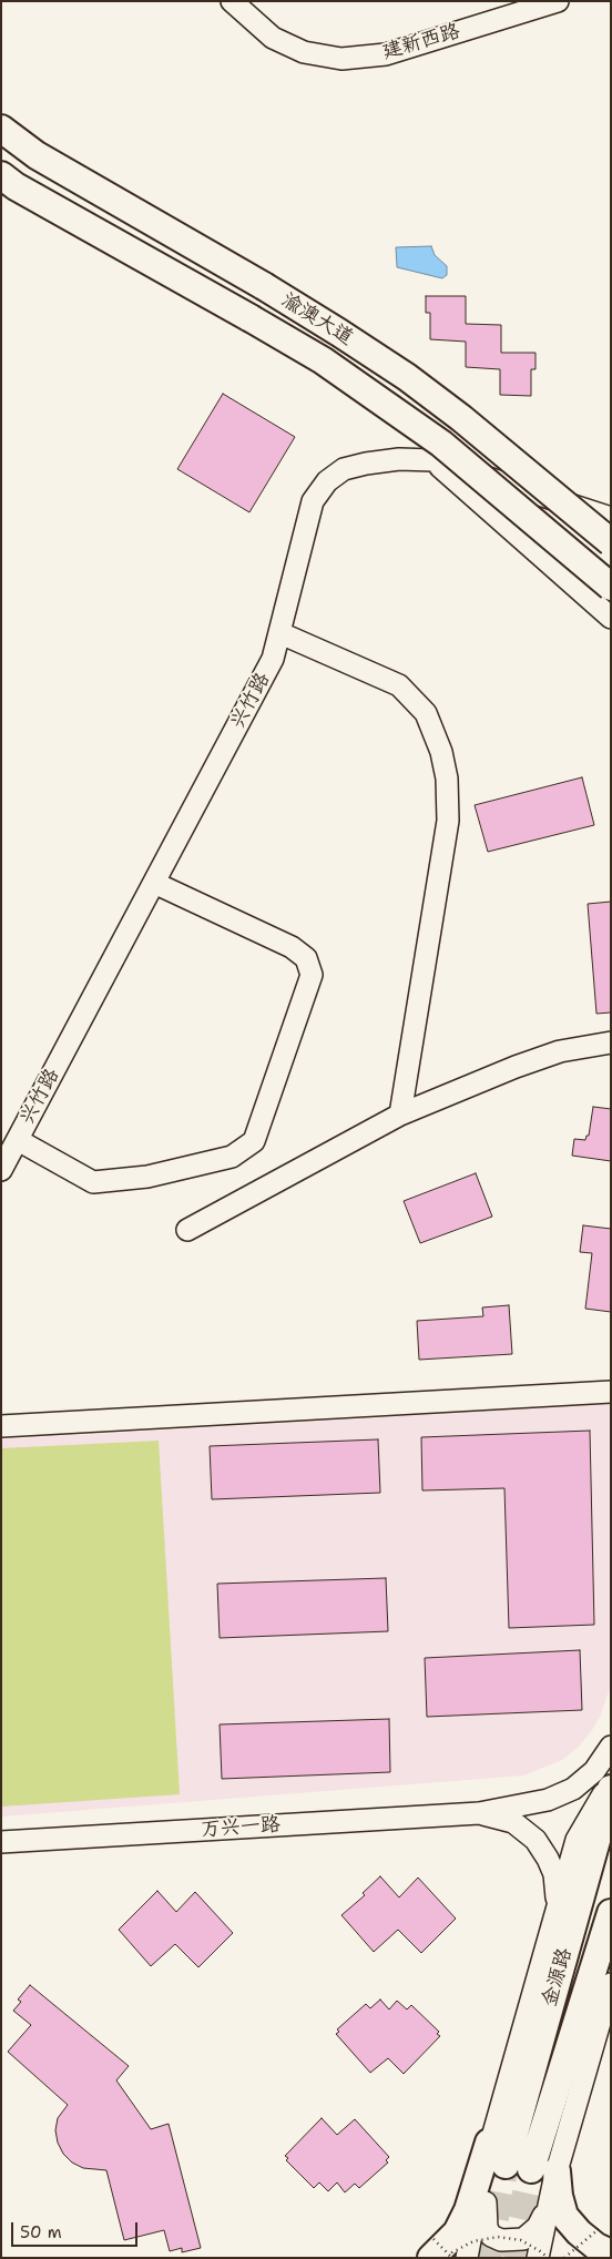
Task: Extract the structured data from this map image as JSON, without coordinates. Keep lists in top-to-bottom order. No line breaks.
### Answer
{"streets":{"main road":["渝澳大道","金源路"],"street":["建新西路","兴竹路","万兴一路"]},"scale_bar":"50 m"}
